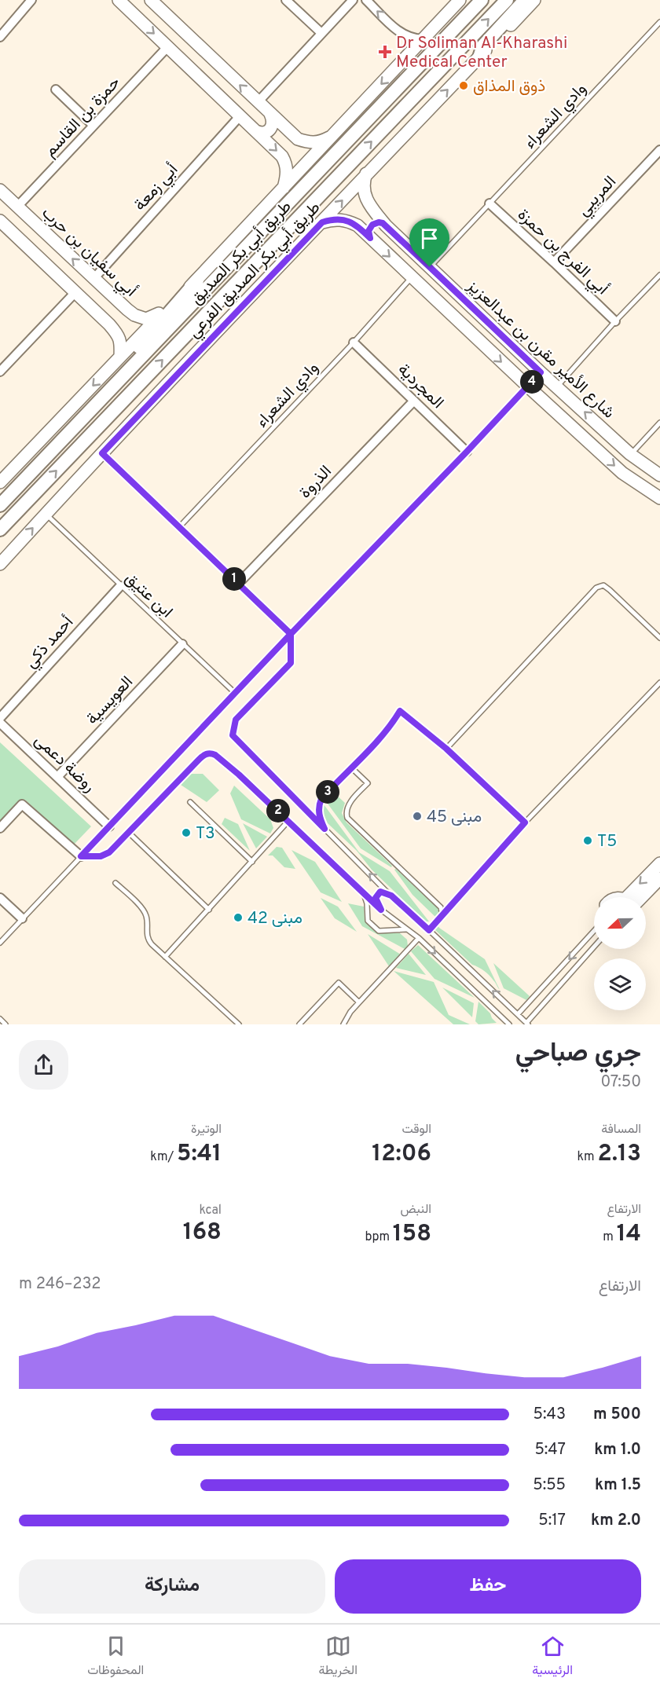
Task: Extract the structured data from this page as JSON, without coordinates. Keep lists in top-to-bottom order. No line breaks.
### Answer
{"streets":{"main road":["طريق أبي بكر الصديق"],"street":["حمزة بن القاسم","أبي زمعة","المريبي","أبي سفيان بن حرب","أبي الفرج بن حمزة","طريق أبي بكر الصديق الفرعي","شارع الأمير مقرن بن عبدالعزيز","المجردية","الذروة","أحمد ذكي","العويسية","روضة دعمى"],"lane":["وادي الشعراء","ابن عتيق"]},"crossings":[["وادي الشعراء","أبي الفرج بن حمزة"],["وادي الشعراء","شارع الأمير مقرن بن عبدالعزيز"],["وادي الشعراء","المجردية"],["حمزة بن القاسم","أبي سفيان بن حرب"],["أبي زمعة","أبي سفيان بن حرب"],["المريبي","أبي الفرج بن حمزة"],["أبي سفيان بن حرب","طريق أبي بكر الصديق الفرعي"],["طريق أبي بكر الصديق الفرعي","شارع الأمير مقرن بن عبدالعزيز"],["طريق أبي بكر الصديق الفرعي","ابن عتيق"],["المجردية","الذروة"],["ابن عتيق","أحمد ذكي"],["ابن عتيق","العويسية"],["العويسية","روضة دعمى"]],"places":{"health":["Dr Soliman Al-Kharashi Medical Center"],"other":["ذوق المذاق","مبنى 45","T3","T5","مبنى 42"]},"north":"left","page":{"pins":["4","1","3","2"],"heading":["جري صباحي","07:50"],"stats":[["المسافة","2.13 km"],["الوقت","12:06"],["الوتيرة","5:41 /km"],["الارتفاع","14 m"],["النبض","158 bpm"],["kcal","168"]],"chart":["الارتفاع","232–246 m"],"list":[{"name":"500 m","note":"5:43"},{"name":"1.0 km","note":"5:47"},{"name":"1.5 km","note":"5:55"},{"name":"2.0 km","note":"5:17"}],"buttons":["حفظ","مشاركة"],"tabs":["الرئيسية","الخريطة","المحفوظات"]}}
